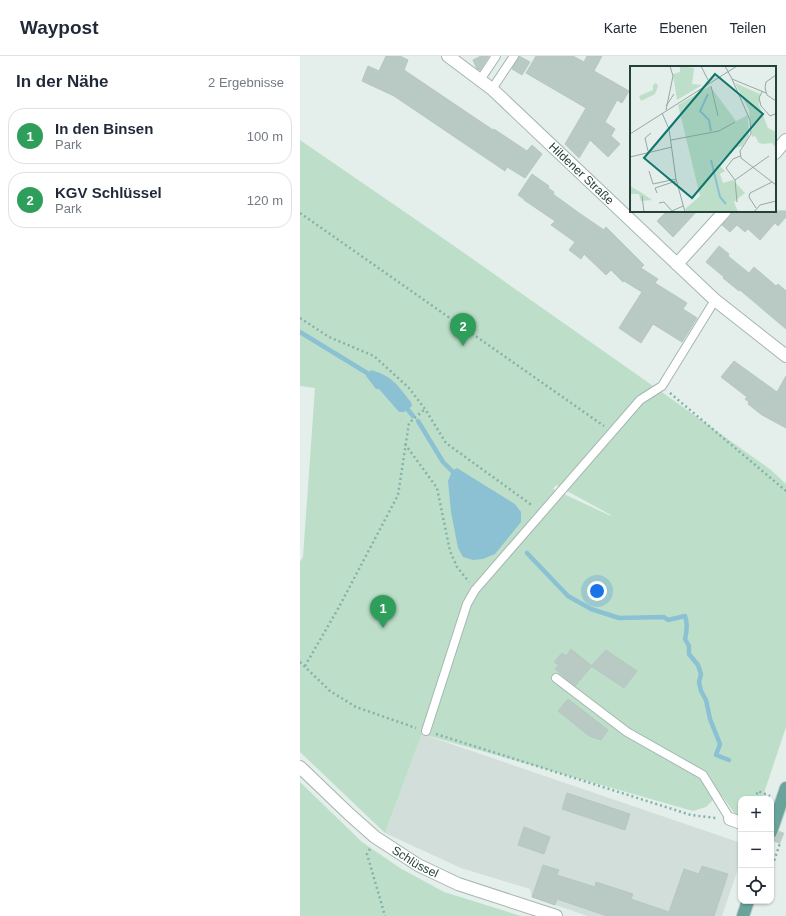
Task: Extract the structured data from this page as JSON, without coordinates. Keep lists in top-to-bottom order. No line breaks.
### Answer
{"streets":{"street":["Hildener Straße","Schlüssel"]},"page":{"header":"Waypost","nav":["Karte","Ebenen","Teilen"],"heading":["In der Nähe","2 Ergebnisse"],"list":[{"mark":"1","name":"In den Binsen","note":"Park","value":"100 m"},{"mark":"2","name":"KGV Schlüssel","note":"Park","value":"120 m"}],"pins":["2","1"],"map_buttons":["+","−"]}}
